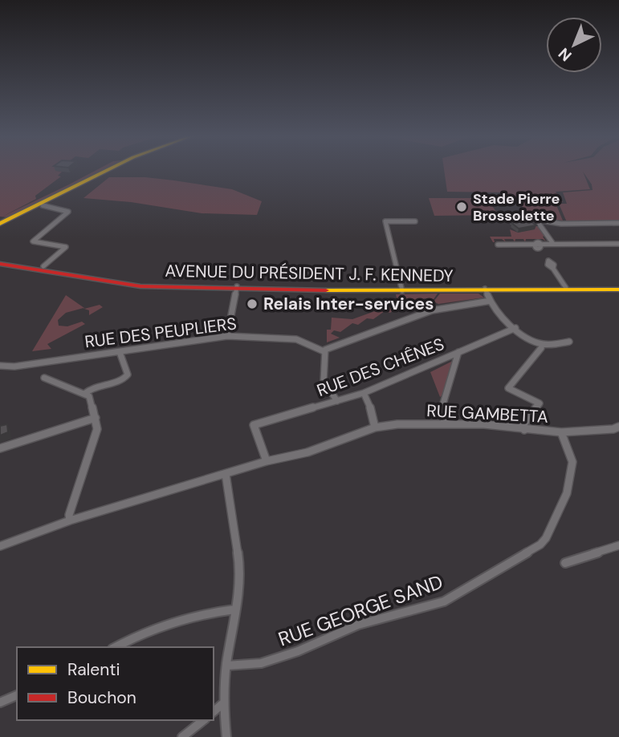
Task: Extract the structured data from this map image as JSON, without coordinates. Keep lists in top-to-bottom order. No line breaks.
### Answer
{"streets":{"main road":["AVENUE DU PRÉSIDENT J. F. KENNEDY"],"street":["RUE DES PEUPLIERS","RUE DES CHÊNES","RUE GAMBETTA","RUE GEORGE SAND"]},"crossings":[["RUE DES CHÊNES","RUE GAMBETTA"],["RUE GAMBETTA","RUE GEORGE SAND"]],"places":["Stade Pierre Brossolette","Relais Inter-services"],"legend":["Ralenti","Bouchon"],"north":"bottom left"}
